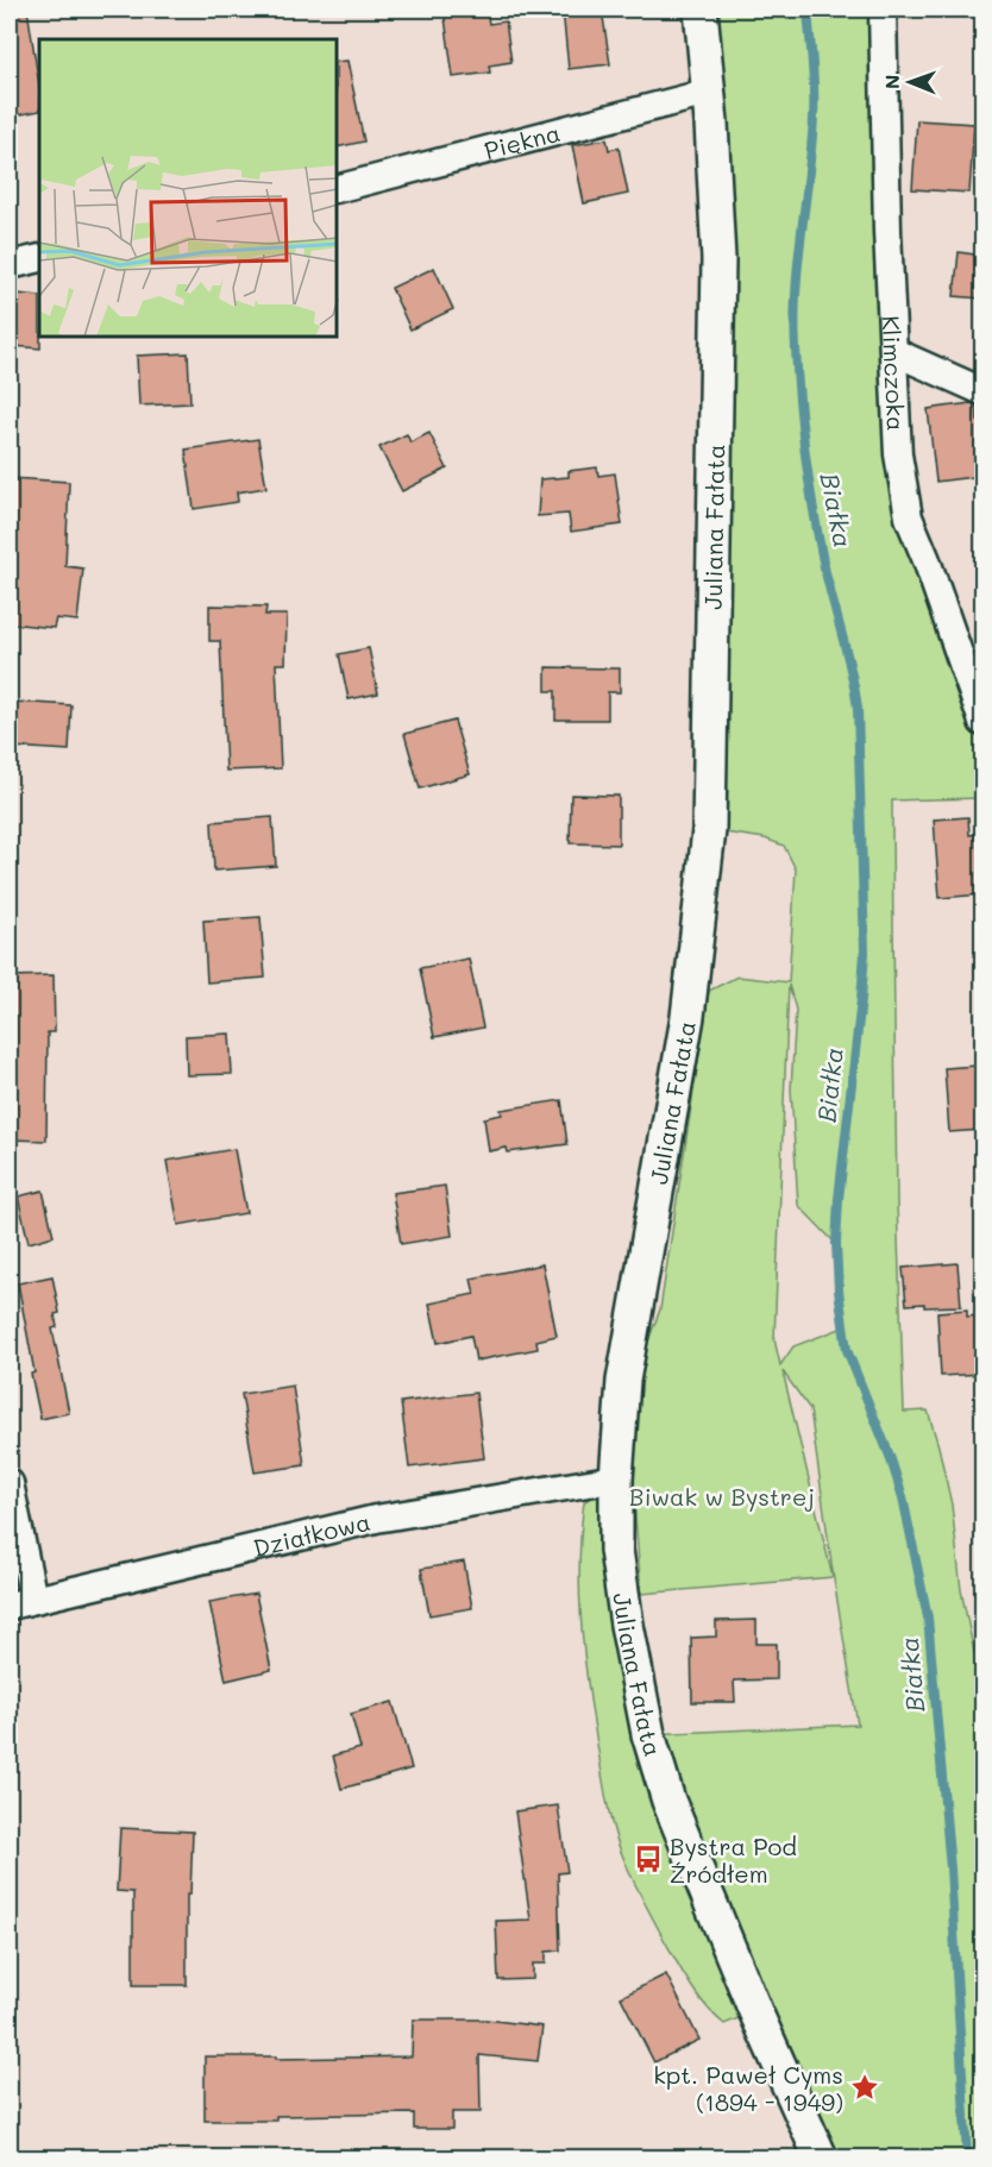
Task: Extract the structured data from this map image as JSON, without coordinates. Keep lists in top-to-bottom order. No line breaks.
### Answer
{"streets":{"street":["Piękna","Klimczoka","Juliana Fałata","Działkowa"]},"crossings":[["Piękna","Juliana Fałata"],["Juliana Fałata","Działkowa"]],"water":["Białka"],"parks":["Biwak w Bystrej"],"places":{"bus stop":["Bystra Pod Źródłem"],"place":["kpt. Paweł Cyms (1894 - 1949)"]},"north":"left"}
